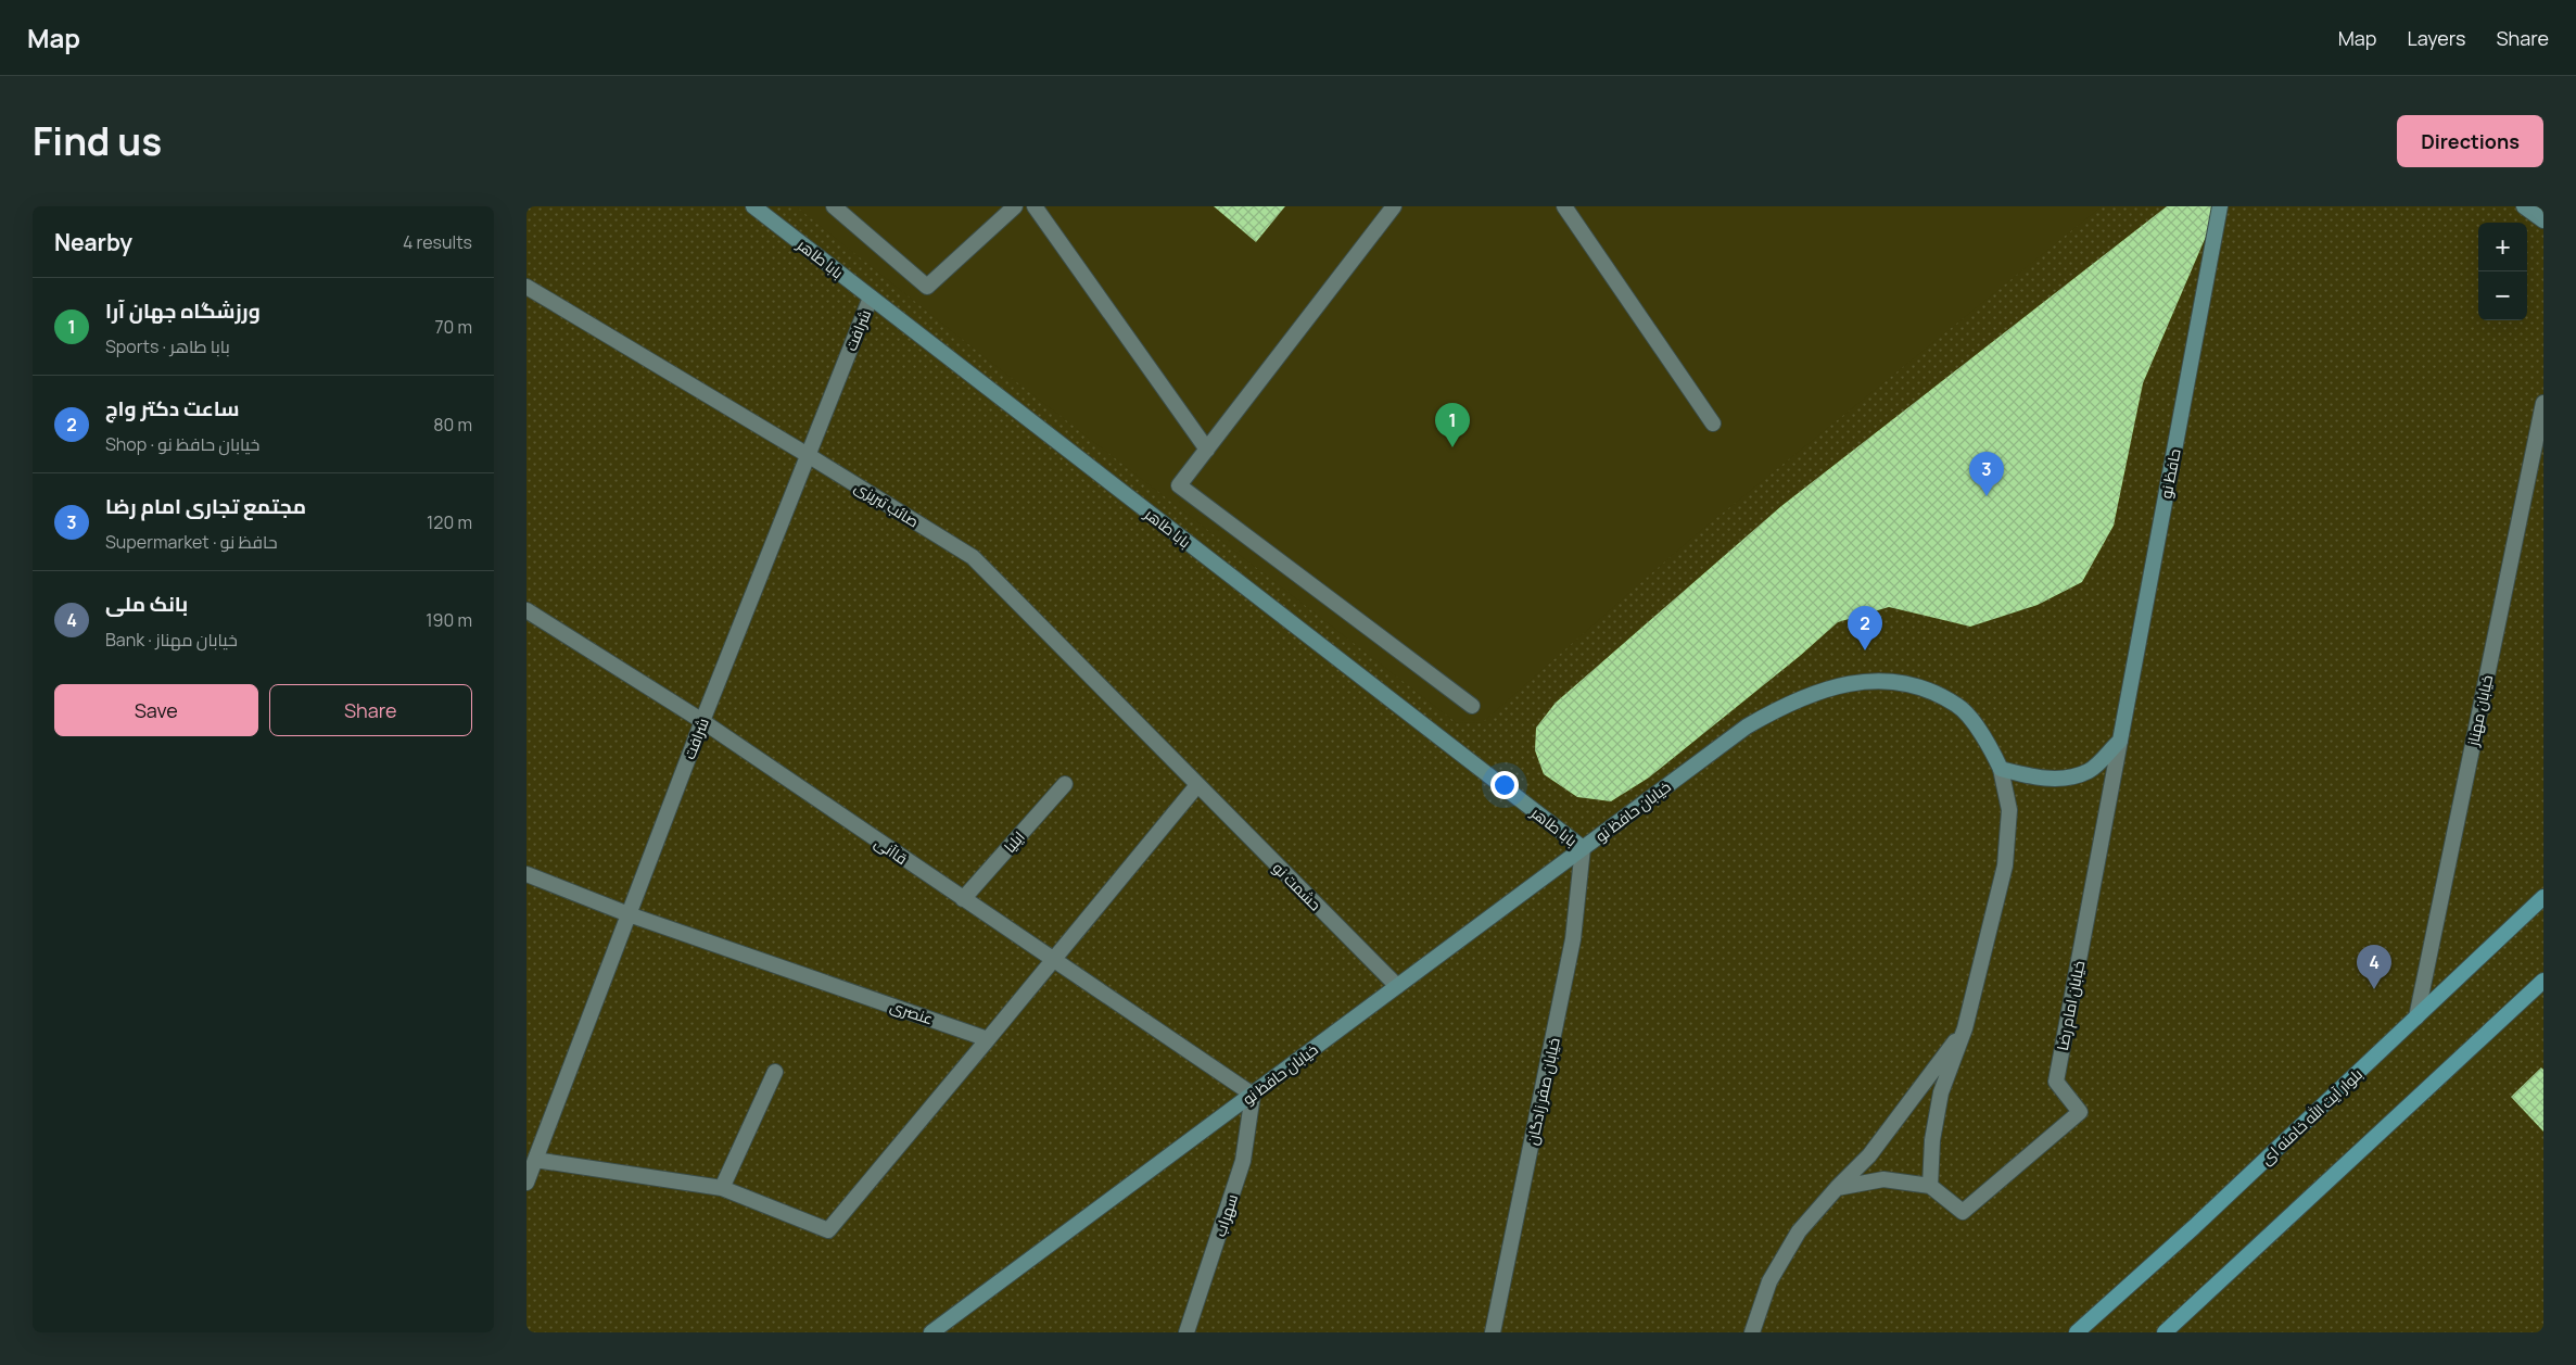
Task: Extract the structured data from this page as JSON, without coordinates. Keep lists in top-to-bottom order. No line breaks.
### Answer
{"streets":{"main road":["بابا طاهر","حافظ نو","خیابان حافظ نو","بلوار آیت الله خامنه ای"],"street":["شرافت","صائب تبریزی","خیابان مهناز","ایلیا","قاآنی","حشمت نو","خیابان امام رضا","عنصری","خیابان صفر زادگان","سهراب"]},"crossings":[["بابا طاهر","شرافت"],["بابا طاهر","خیابان حافظ نو"],["بابا طاهر","خیابان صفر زادگان"],["شرافت","صائب تبریزی"],["شرافت","قاآنی"],["شرافت","عنصری"],["حافظ نو","خیابان امام رضا"],["صائب تبریزی","حشمت نو"],["خیابان مهناز","بلوار آیت الله خامنه ای"],["خیابان حافظ نو","قاآنی"],["خیابان حافظ نو","حشمت نو"],["خیابان حافظ نو","خیابان امام رضا"],["خیابان حافظ نو","خیابان صفر زادگان"],["خیابان حافظ نو","سهراب"],["ایلیا","قاآنی"],["قاآنی","سهراب"]],"page":{"header":"Map","nav":["Map","Layers","Share"],"title":"Find us","buttons":["Directions",["Save","Share"]],"heading":["Nearby","4 results"],"map_buttons":["+","−"],"list":[{"mark":"1","name":"ورزشگاه جهان آرا","note":"Sports · بابا طاهر","value":"70 m"},{"mark":"2","name":"ساعت دکتر واچ","note":"Shop · خیابان حافظ نو","value":"80 m"},{"mark":"3","name":"مجتمع تجاری امام رضا","note":"Supermarket · حافظ نو","value":"120 m"},{"mark":"4","name":"بانک ملی","note":"Bank · خیابان مهناز","value":"190 m"}],"pins":["1","3","2","4"]}}
